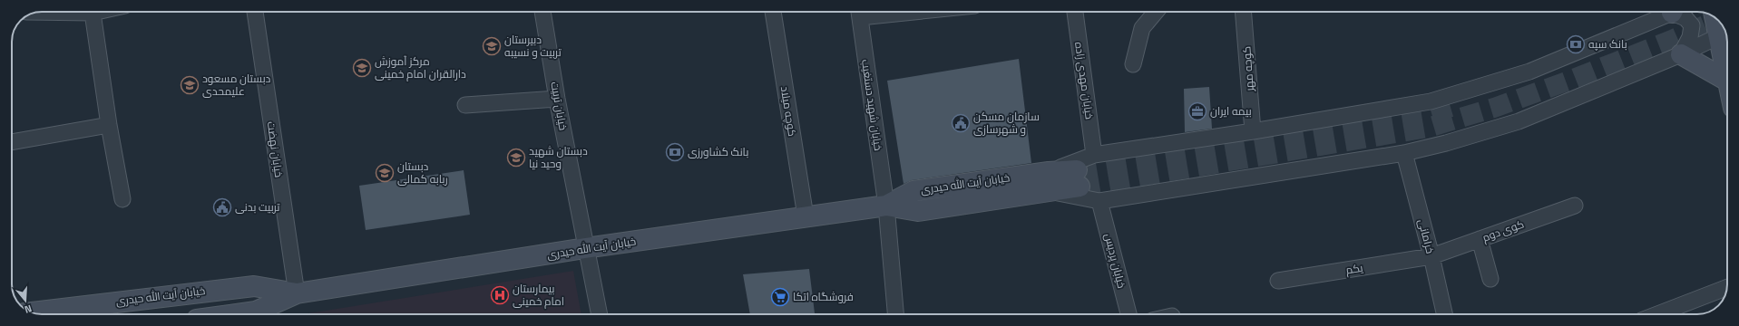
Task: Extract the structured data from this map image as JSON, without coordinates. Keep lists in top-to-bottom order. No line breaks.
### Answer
{"streets":{"main road":["خیابان آیت الله حیدری"],"street":["کوچه مهر","خیابان مهدی زاده","خیابان شهید دستغیب","خیابان تربیت","کوچه میلاد","خیابان نهضت","کوی دوم","خرامانی","خیابان پردیس","یکم"]},"crossings":[["خیابان شهید دستغیب","خیابان آیت الله حیدری"],["خیابان تربیت","خیابان آیت الله حیدری"],["کوچه میلاد","خیابان آیت الله حیدری"],["خیابان نهضت","خیابان آیت الله حیدری"],["کوی دوم","خرامانی"],["کوی دوم","یکم"],["خرامانی","یکم"]],"places":{"bank":["بانک سپه","بانک کشاورزی"],"school or university":["دبیرستان تربیت و نسیبه","مرکز آموزش دارالقران امام خمینی","دبستان مسعود علیمحدی","دبستان شهید وحید نیا","دبستان ربابه کمالی"],"office":["بیمه ایران"],"public building":["سازمان مسکن و شهرسازی","تربیت بدنی"],"hospital":["بیمارستان امام خمینی"],"supermarket":["فروشگاه اتکا"]},"north":"bottom"}
